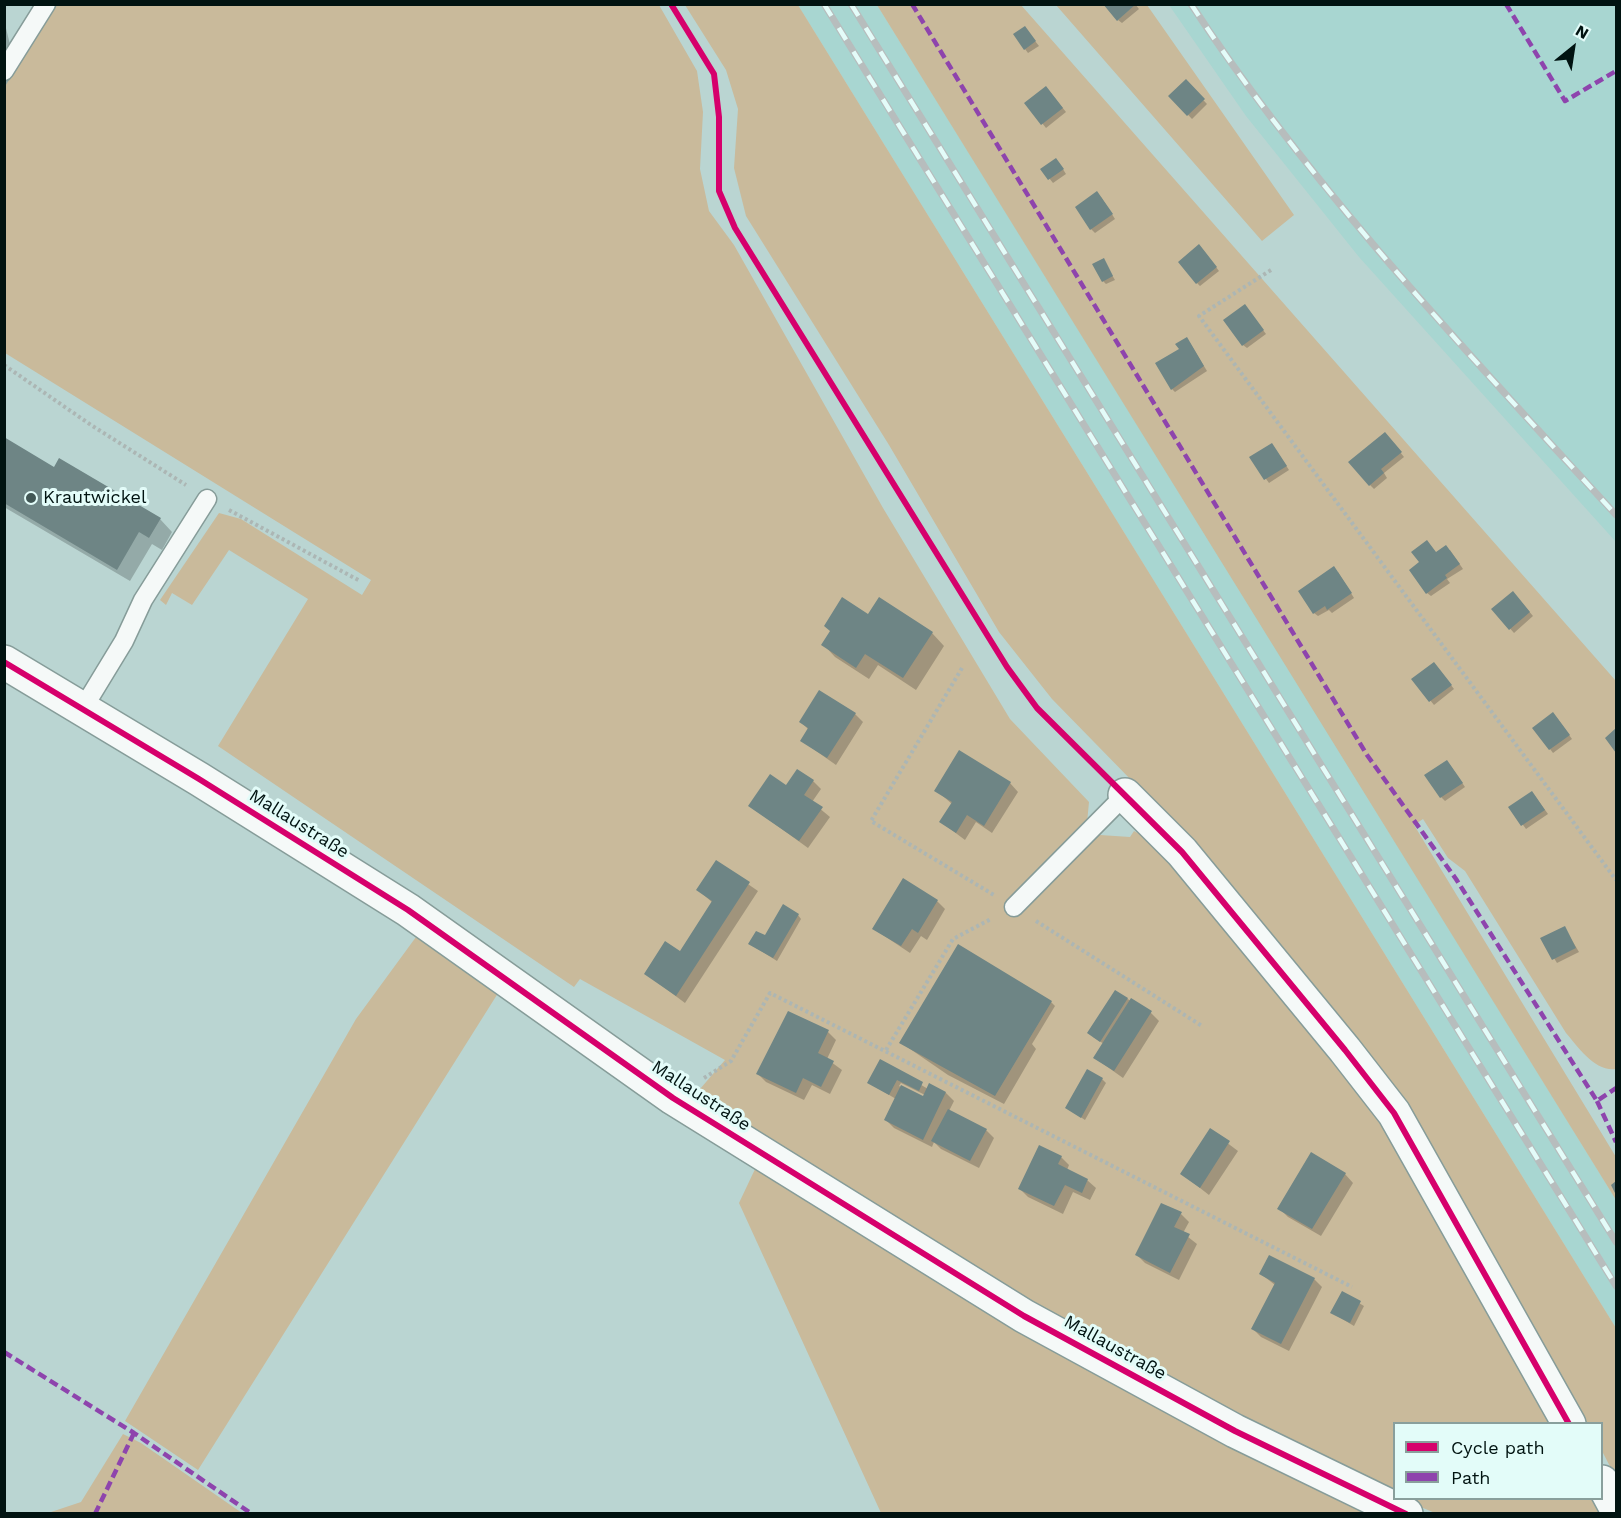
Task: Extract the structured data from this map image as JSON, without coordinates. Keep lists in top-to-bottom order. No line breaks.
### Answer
{"streets":{"street":["Mallaustraße"]},"places":["Krautwickel"],"legend":["Cycle path","Path"],"north":"top right"}
